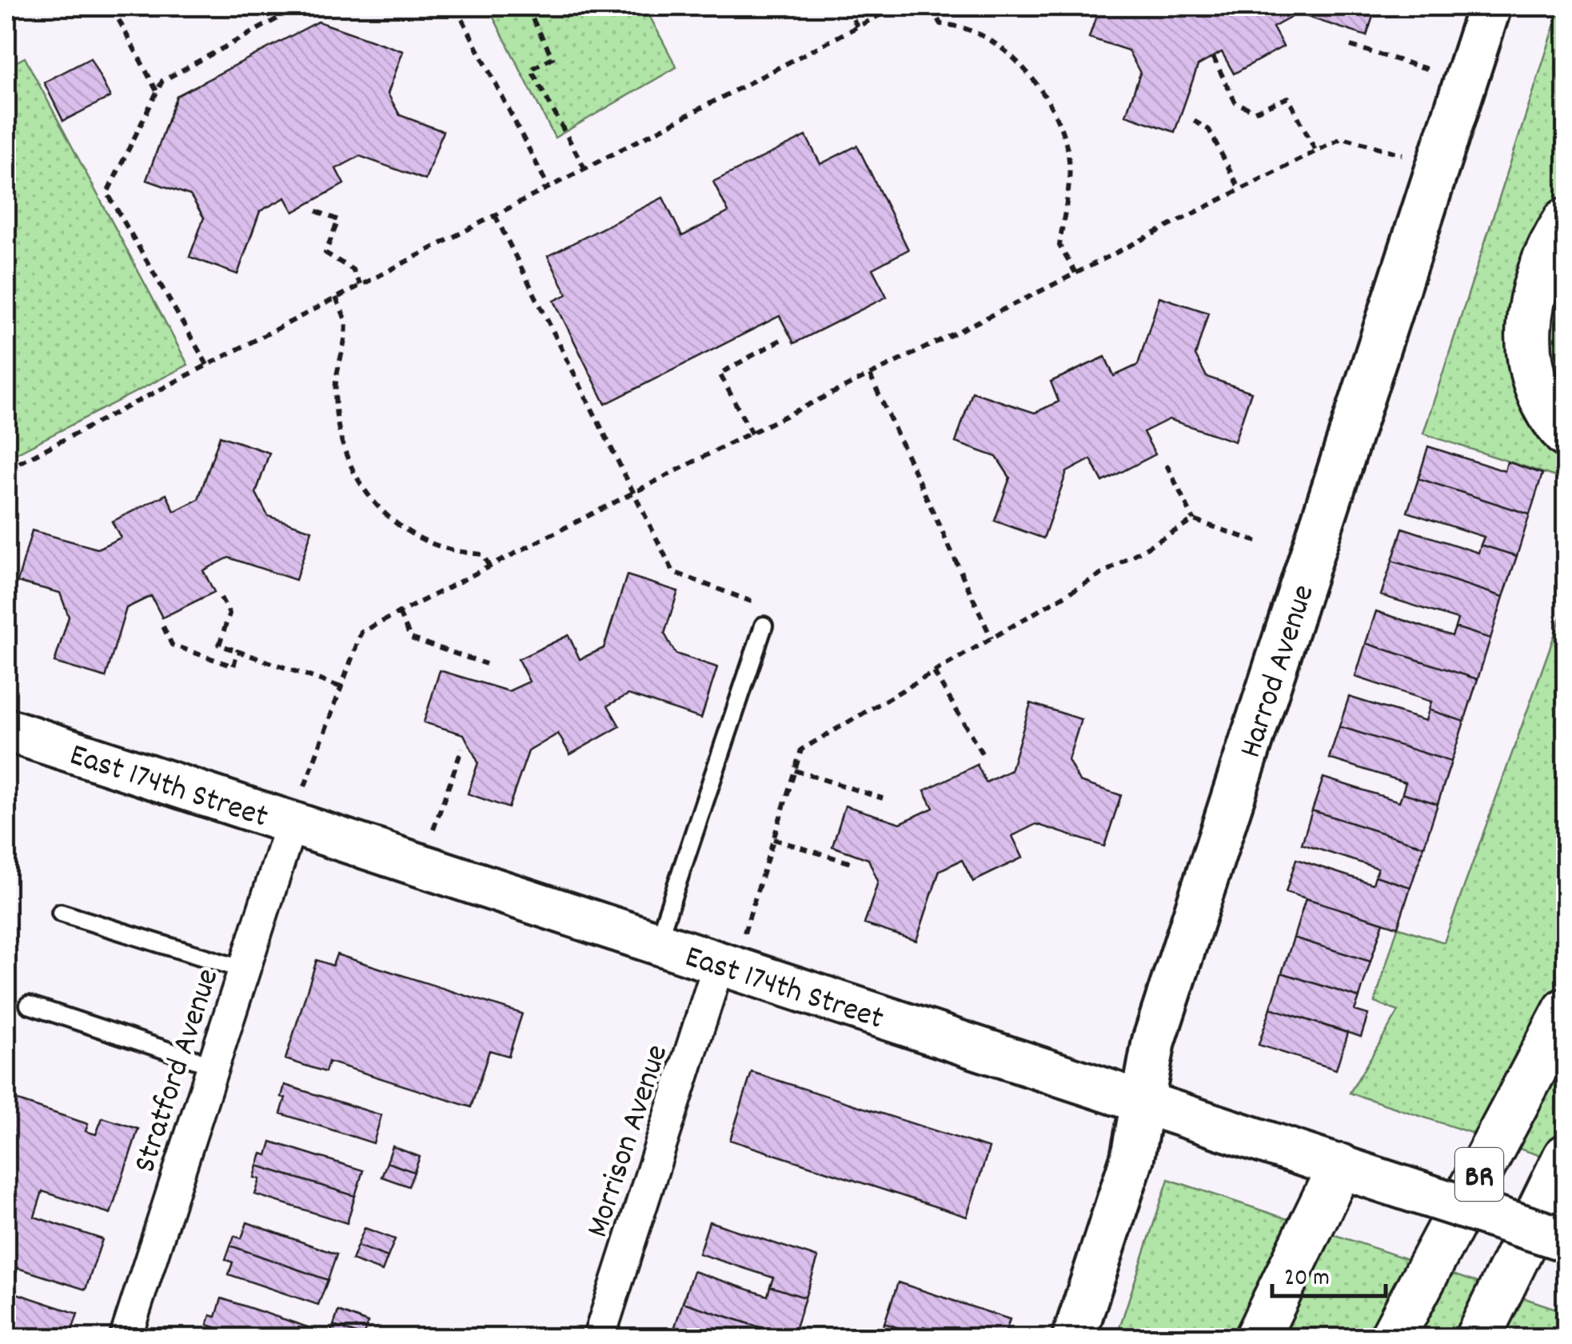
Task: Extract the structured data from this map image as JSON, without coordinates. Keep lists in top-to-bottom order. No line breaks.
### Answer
{"streets":{"highway":["BR"],"main road":["Harrod Avenue","East 174th Street"],"street":["Stratford Avenue","Morrison Avenue"]},"crossings":[["Harrod Avenue","East 174th Street"],["East 174th Street","Stratford Avenue"],["East 174th Street","Morrison Avenue"]],"scale_bar":"20 m"}
